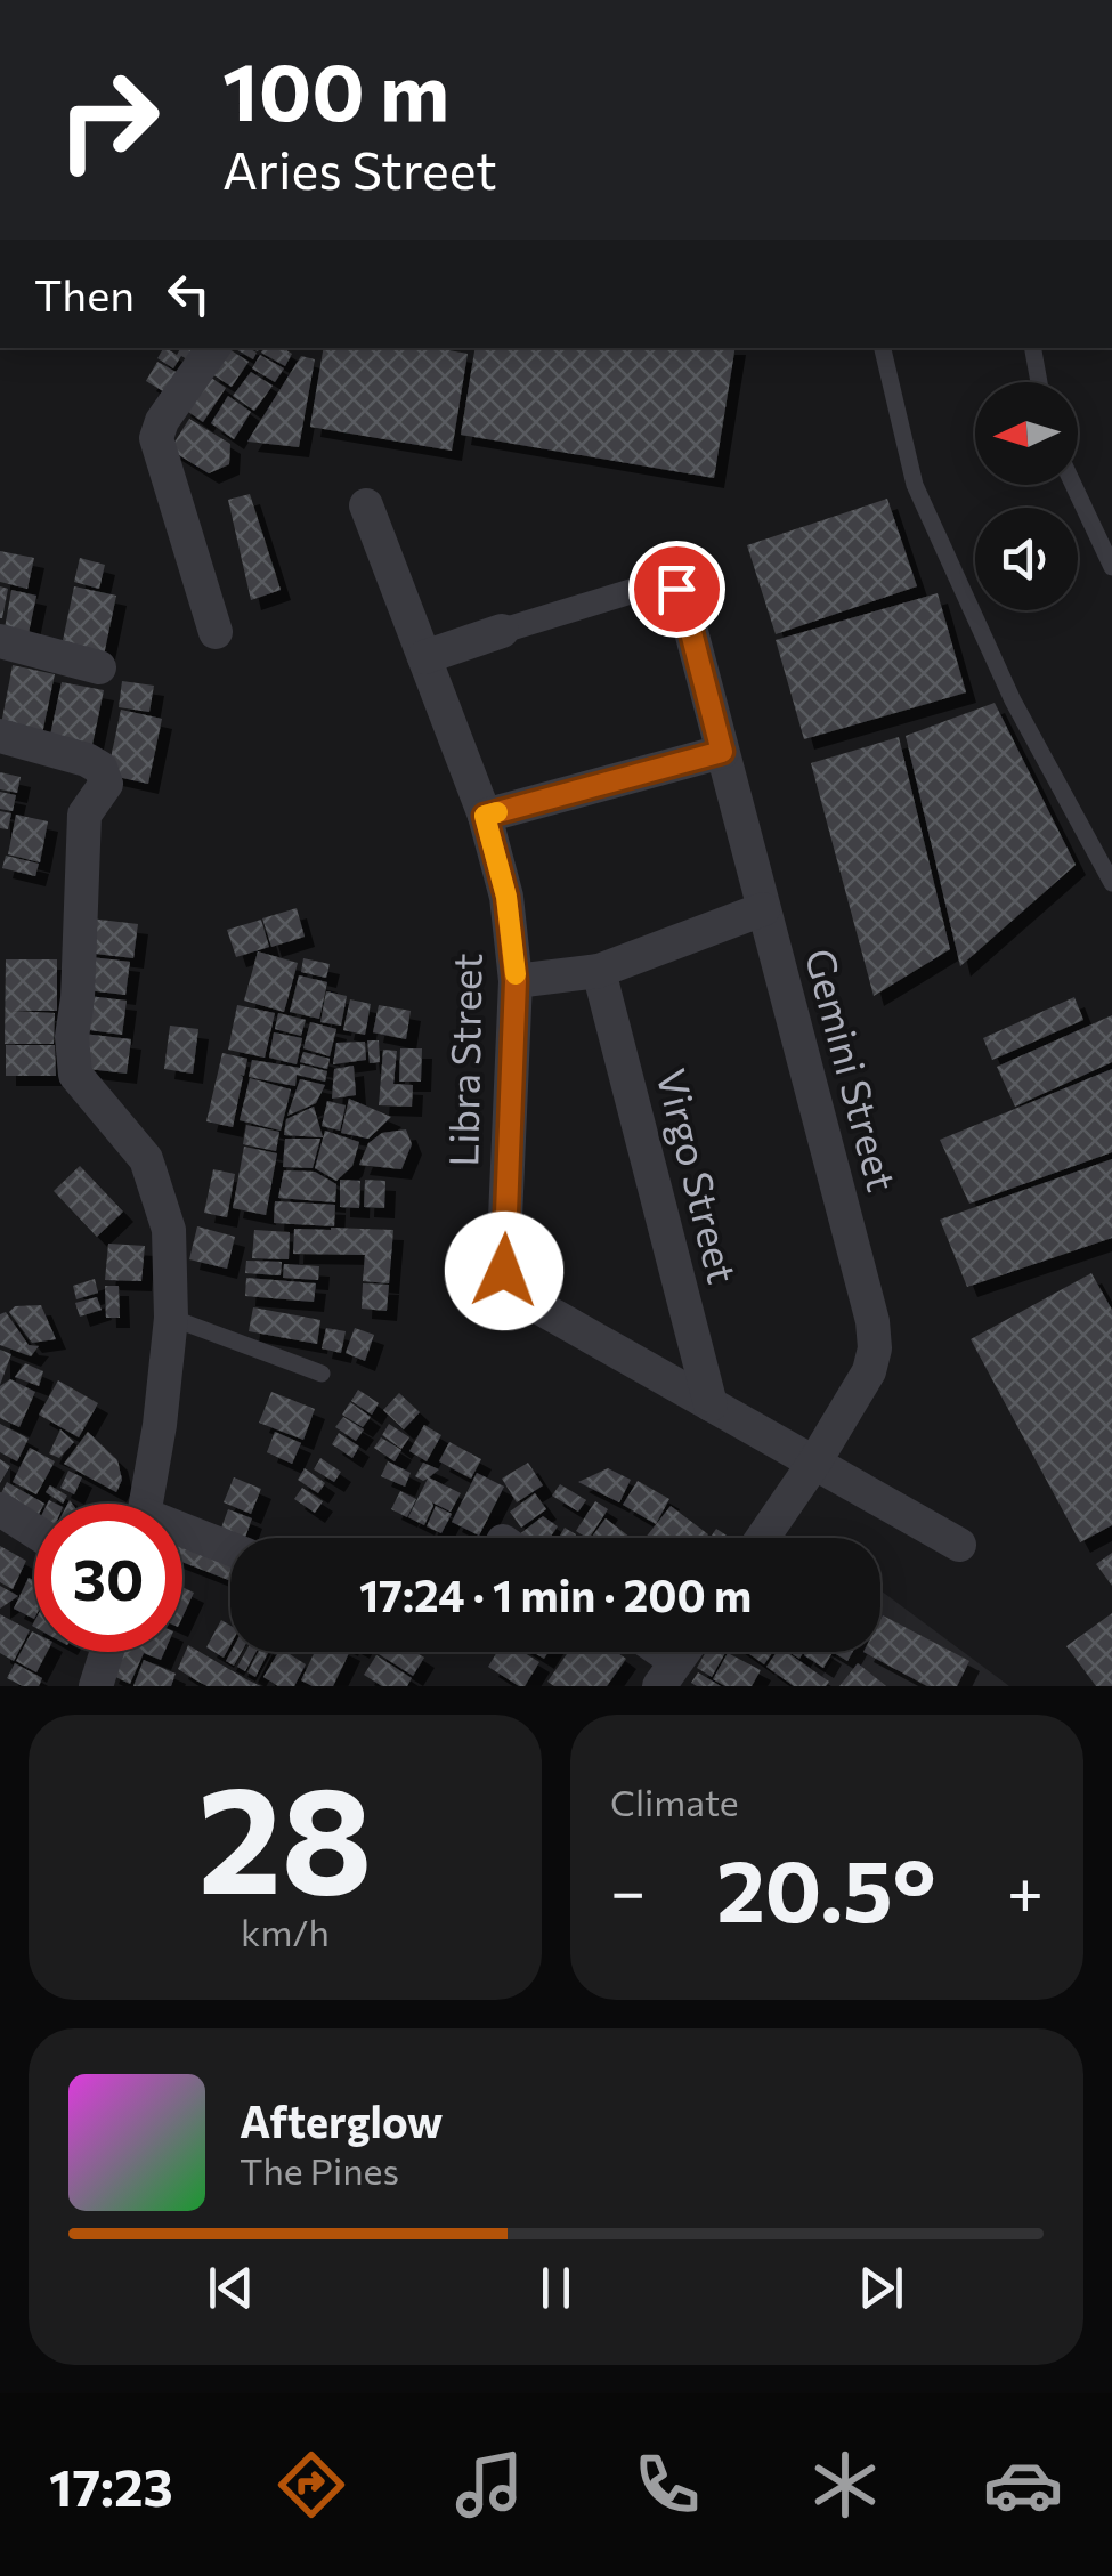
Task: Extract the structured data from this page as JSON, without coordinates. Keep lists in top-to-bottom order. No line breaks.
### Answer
{"streets":{"street":["Libra Street","Gemini Street","Virgo Street"]},"crossings":[["Libra Street","Gemini Street"],["Libra Street","Virgo Street"]],"north":"left","page":{"turn":["100 m","Aries Street"],"then":"Then","limit":"30","trip":"17:24 · 1 min · 200 m","tile":[["28","km/h"],"Climate"],"heat":["−","20.5°","+"],"song":["Afterglow","The Pines"],"tabs":"17:23"}}
